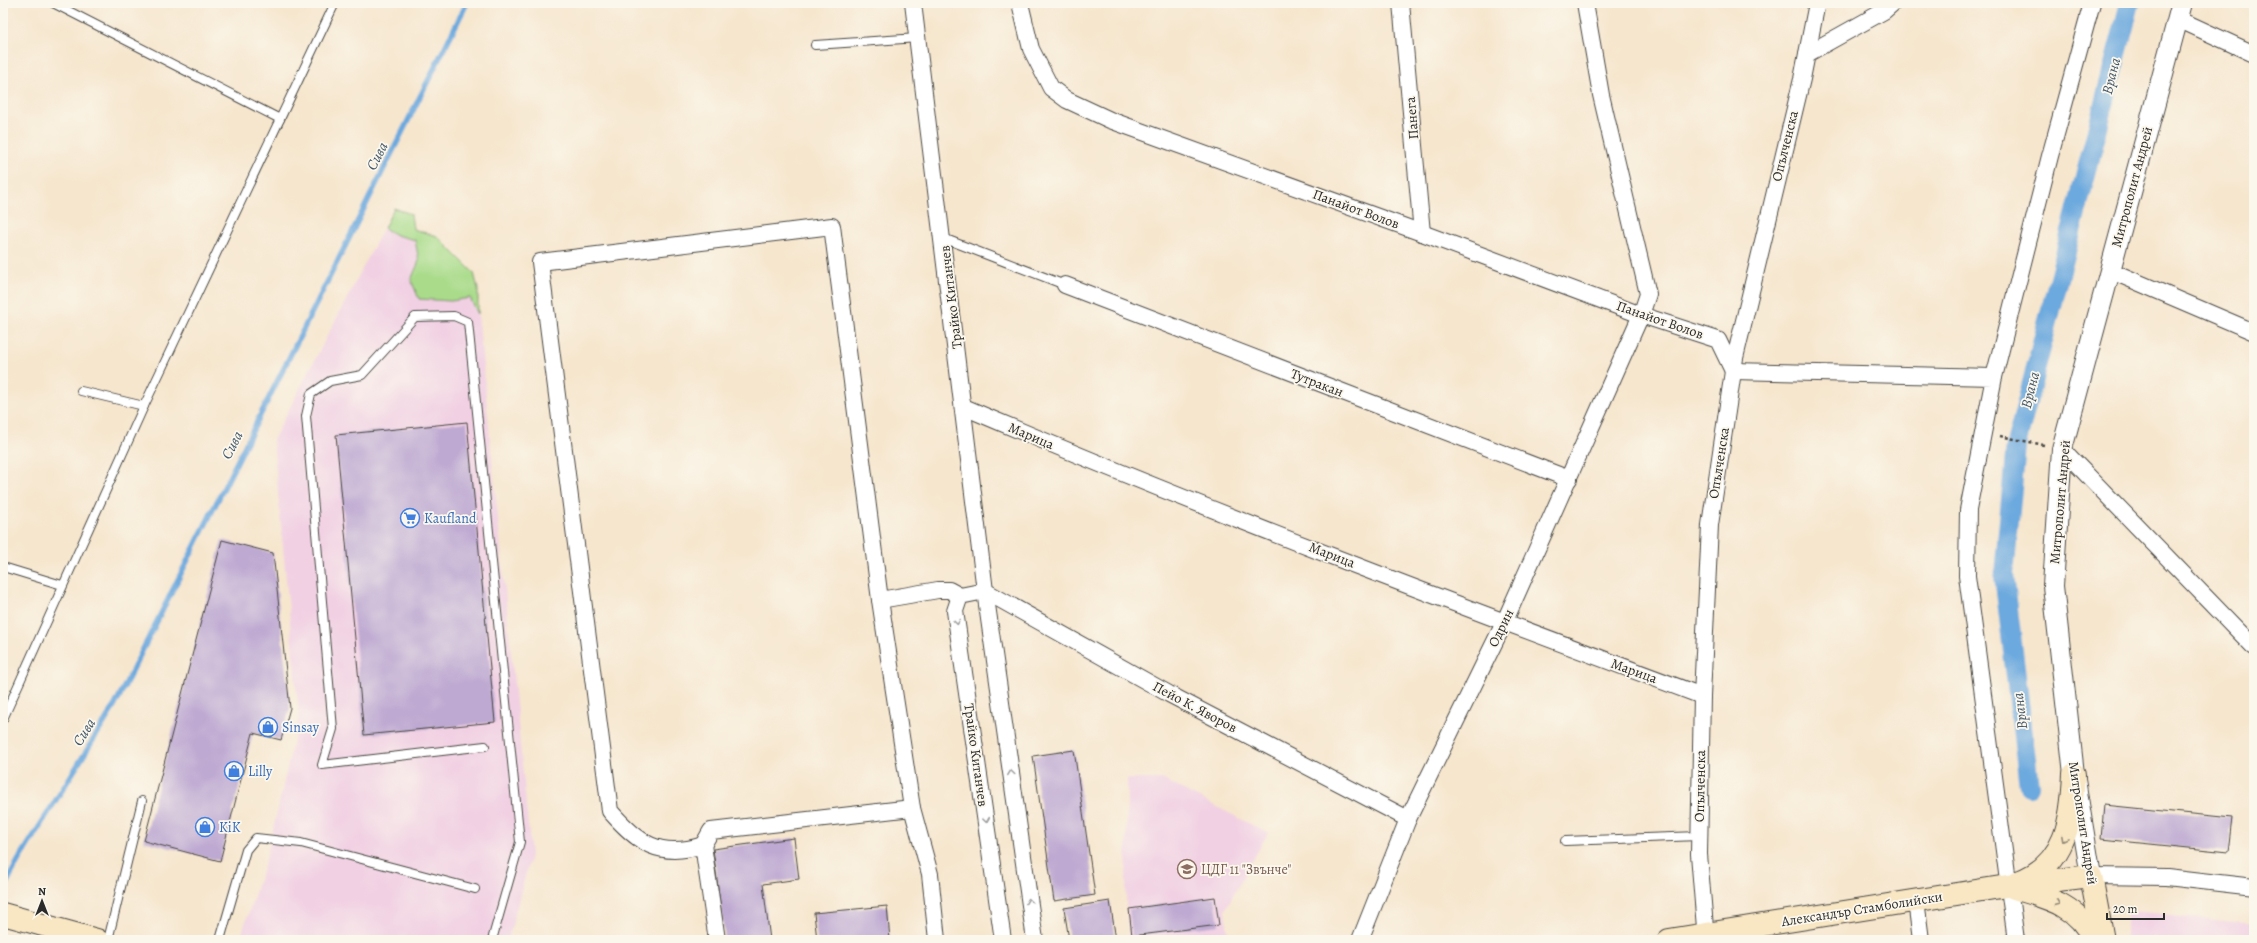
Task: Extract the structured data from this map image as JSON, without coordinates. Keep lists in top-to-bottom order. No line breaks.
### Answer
{"streets":{"main road":["Митрополит Андрей","Александър Стамболийски"],"street":["Панега","Опълченска","Панайот Волов","Трайко Китанчев","Тутракан","Марица","Одрин","Пейо К. Яворов"]},"crossings":[["Панега","Панайот Волов"],["Опълченска","Панайот Волов"],["Опълченска","Марица"],["Опълченска","Александър Стамболийски"],["Панайот Волов","Одрин"],["Трайко Китанчев","Марица"],["Трайко Китанчев","Пейо К. Яворов"],["Тутракан","Одрин"],["Марица","Одрин"],["Одрин","Пейо К. Яворов"]],"water":["Врана","Сива"],"places":{"supermarket":["Kaufland"],"shop":["Sinsay","Lilly","KiK"],"school or university":["ЦДГ 11 \"Звънче\""]},"scale_bar":"20 m","north":"top"}
